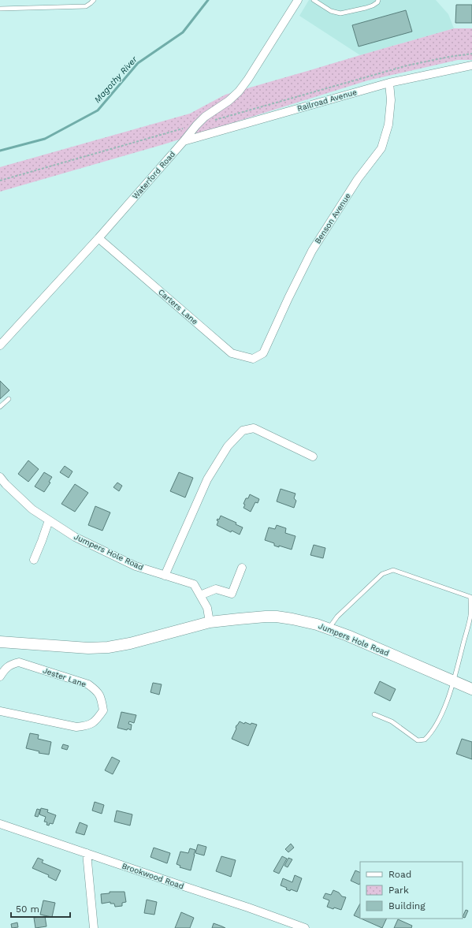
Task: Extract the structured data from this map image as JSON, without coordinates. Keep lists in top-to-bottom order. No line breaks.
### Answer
{"streets":{"main road":["Jumpers Hole Road"],"street":["Railroad Avenue","Waterford Road","Benson Avenue","Carters Lane","Jester Lane","Brookwood Road"]},"crossings":[["Railroad Avenue","Waterford Road"],["Railroad Avenue","Benson Avenue"],["Waterford Road","Carters Lane"],["Benson Avenue","Carters Lane"]],"water":["Magothy River"],"legend":["Road","Park","Building"],"scale_bar":"50 m"}
